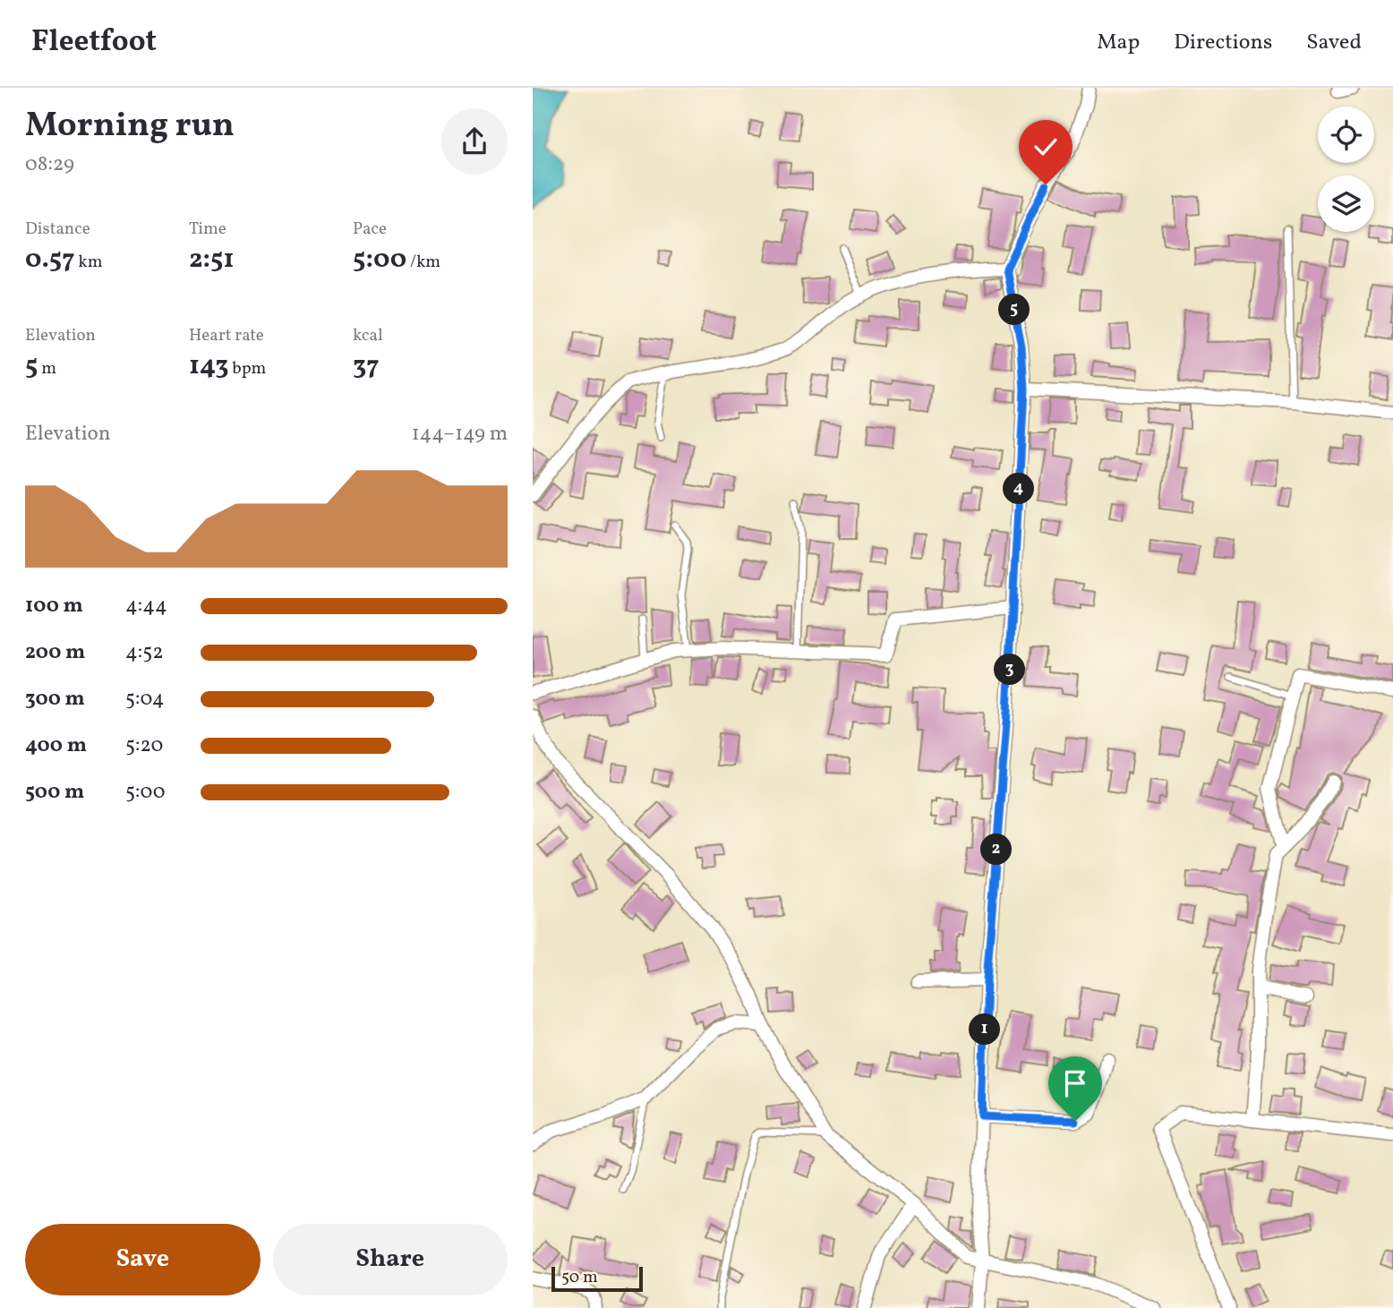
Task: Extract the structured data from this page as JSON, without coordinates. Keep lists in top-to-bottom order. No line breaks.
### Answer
{"scale_bar":"50 m","page":{"header":"Fleetfoot","nav":["Map","Directions","Saved"],"heading":["Morning run","08:29"],"stats":[["Distance","0.57 km"],["Time","2:51"],["Pace","5:00 /km"],["Elevation","5 m"],["Heart rate","143 bpm"],["kcal","37"]],"pins":["5","4","3","2","1"],"chart":["Elevation","144–149 m"],"list":[{"name":"100 m","note":"4:44"},{"name":"200 m","note":"4:52"},{"name":"300 m","note":"5:04"},{"name":"400 m","note":"5:20"},{"name":"500 m","note":"5:00"}],"buttons":["Save","Share"],"scale":"50 m"}}
